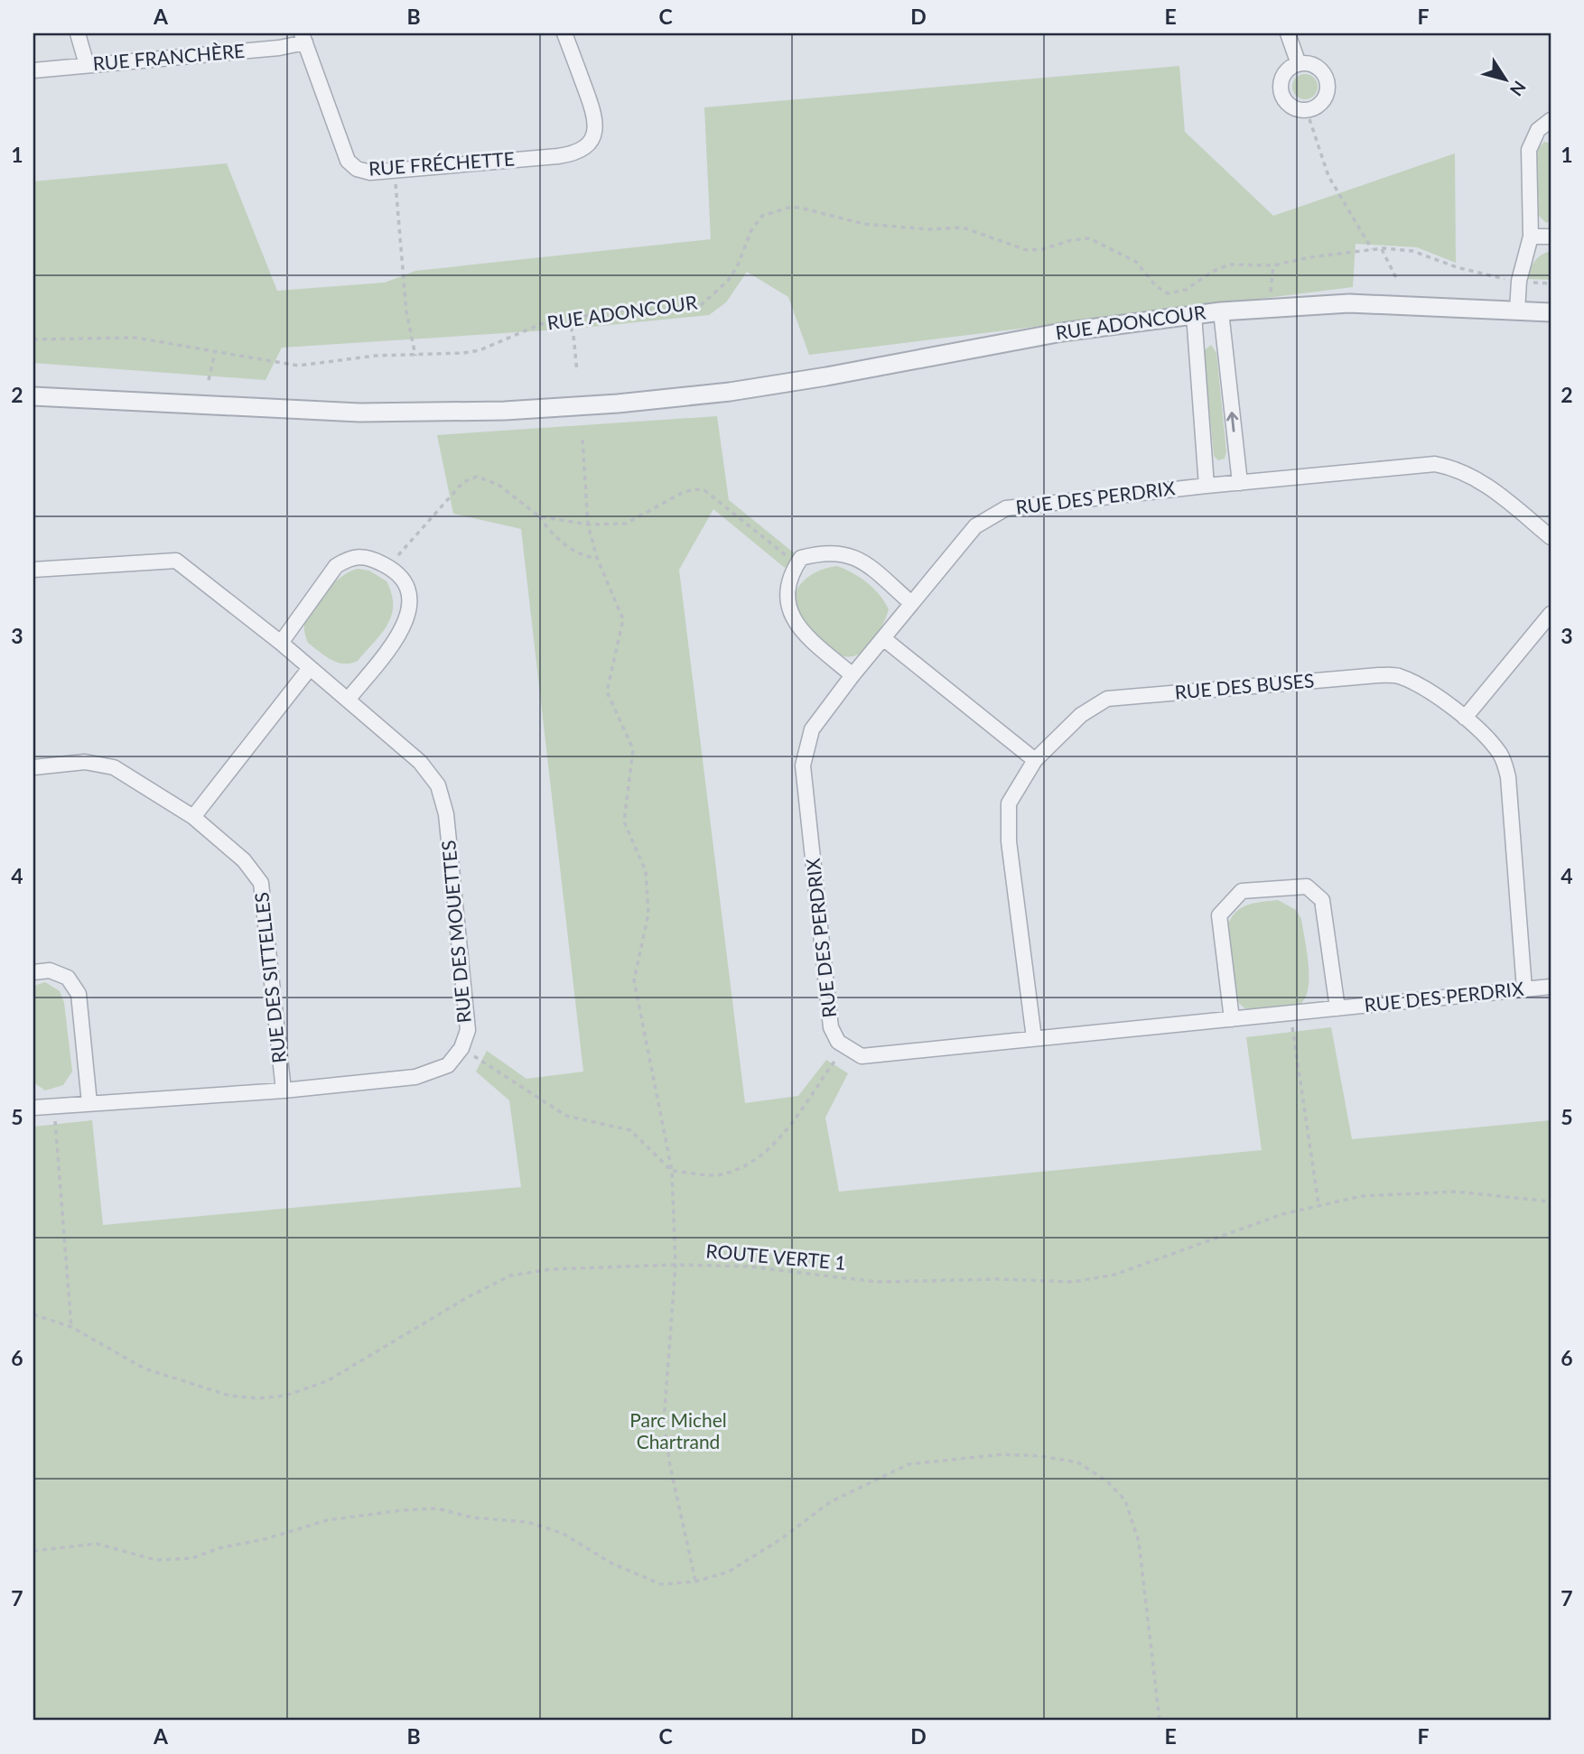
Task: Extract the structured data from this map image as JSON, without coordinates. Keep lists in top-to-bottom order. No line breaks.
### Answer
{"streets":{"street":["RUE FRANCHÈRE","RUE FRÉCHETTE","RUE ADONCOUR","RUE DES PERDRIX","RUE DES BUSES","RUE DES MOUETTES","RUE DES SITTELLES"],"path":["ROUTE VERTE 1"]},"crossings":[["RUE FRANCHÈRE","RUE FRÉCHETTE"],["RUE DES PERDRIX","RUE DES BUSES"],["RUE DES MOUETTES","RUE DES SITTELLES"]],"parks":["Parc Michel Chartrand"],"north":"bottom right","grid":{"columns":["A","B","C","D","E","F"],"rows":["1","2","3","4","5","6","7"]}}
